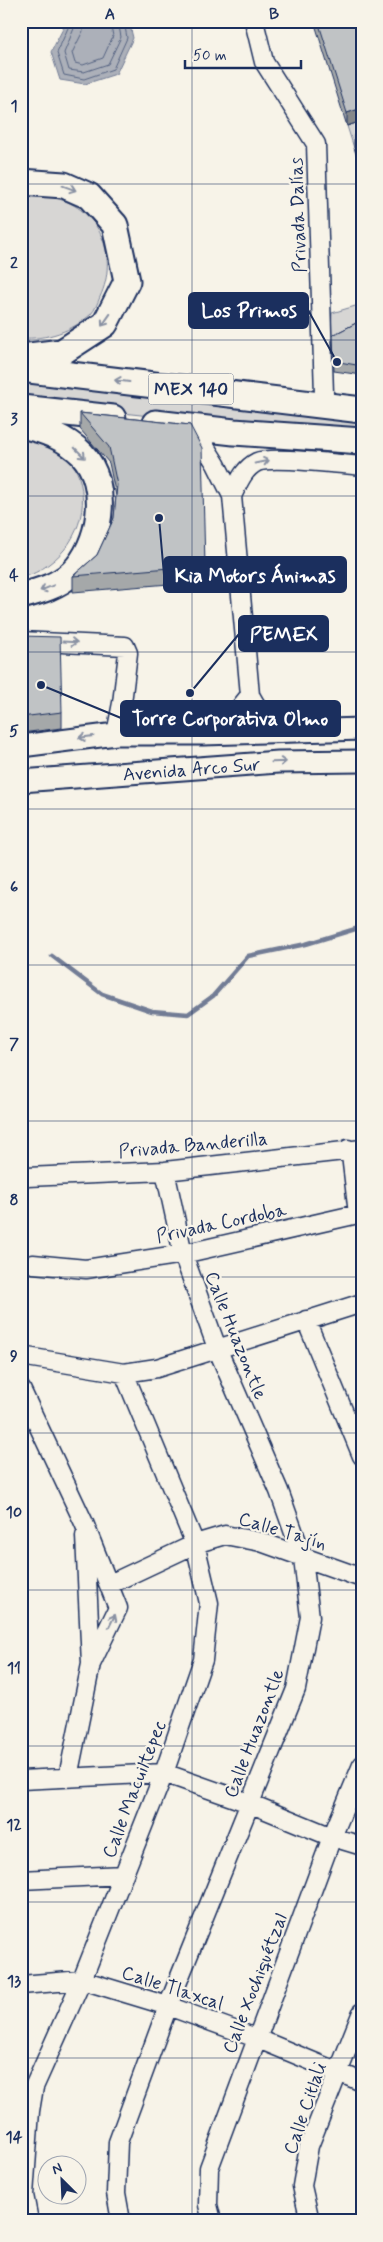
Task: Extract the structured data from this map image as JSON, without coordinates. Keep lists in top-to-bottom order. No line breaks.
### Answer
{"streets":{"highway":["MEX 140"],"main road":["Avenida Arco Sur"],"street":["Privada Dalías","Privada Banderilla","Privada Cordoba","Calle Huazontle","Calle Tajín","Calle Macuiltepec","Calle Xochiquétzal","Calle Tlaxcal","Calle Citlali"]},"crossings":[["Privada Banderilla","Privada Cordoba"],["Privada Banderilla","Calle Huazontle"],["Privada Cordoba","Calle Huazontle"],["Calle Huazontle","Calle Tajín"],["Calle Huazontle","Calle Tlaxcal"],["Calle Tajín","Calle Macuiltepec"],["Calle Macuiltepec","Calle Tlaxcal"],["Calle Xochiquétzal","Calle Tlaxcal"],["Calle Tlaxcal","Calle Citlali"]],"places":["Los Primos","Kia Motors Ánimas","Torre Corporativa Olmo","PEMEX"],"scale_bar":"50 m","north":"top left","grid":{"columns":["A","B"],"rows":["1","2","3","4","5","6","7","8","9","10","11","12","13","14"]}}
